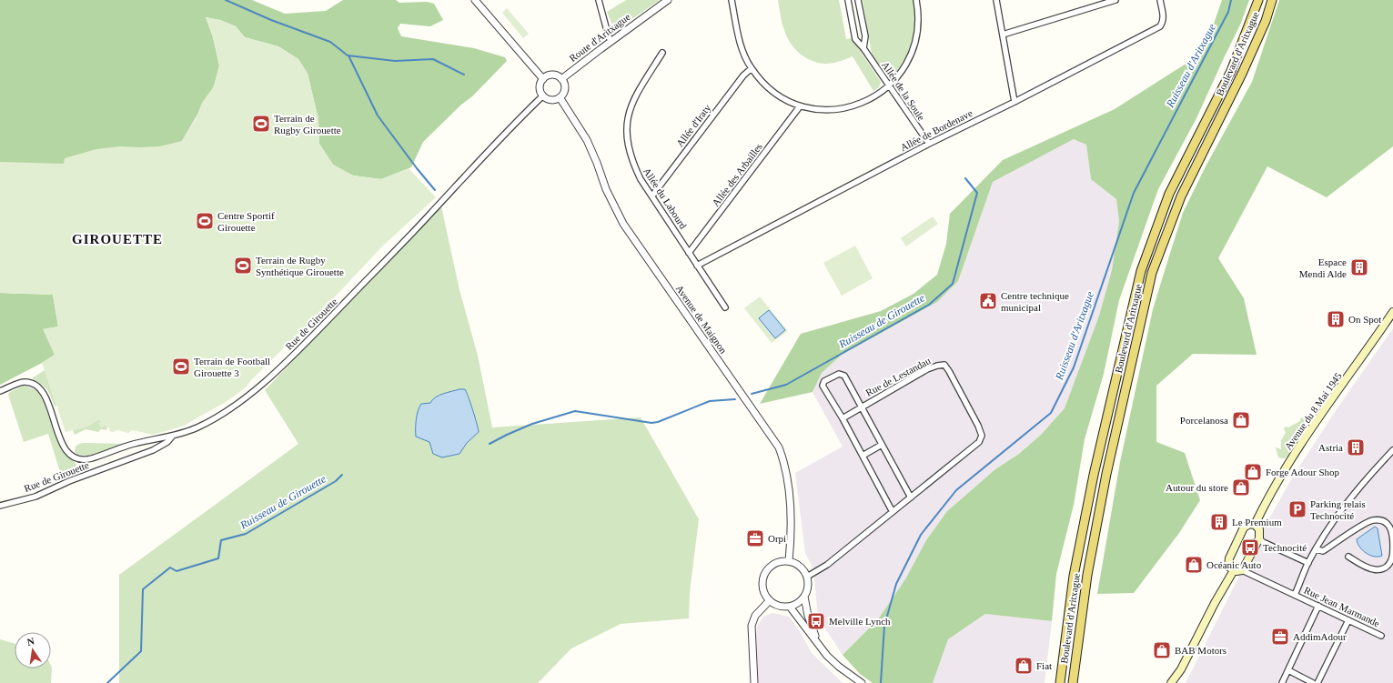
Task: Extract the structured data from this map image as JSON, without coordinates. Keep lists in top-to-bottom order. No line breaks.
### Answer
{"streets":{"main road":["Boulevard d'Aritxague","Avenue du 8 Mai 1945"],"street":["Route d'Aritxague","Allée de la Soule","Allée d'Iraty","Allée de Bordenave","Allée des Arbailles","Allée du Labourd","Avenue de Maignon","Rue de Girouette","Rue de Lestandau","Rue Jean Marmande"]},"crossings":[["Route d'Aritxague","Avenue de Maignon"],["Route d'Aritxague","Rue de Girouette"],["Allée de la Soule","Allée de Bordenave"],["Allée d'Iraty","Allée du Labourd"],["Allée de Bordenave","Allée du Labourd"],["Allée des Arbailles","Allée du Labourd"],["Avenue de Maignon","Rue de Girouette"],["Avenue de Maignon","Rue de Lestandau"]],"districts":["GIROUETTE"],"water":["Ruisseau d'Aritxague","Ruisseau de Girouette"],"places":{"sports":["Terrain de Rugby Girouette","Centre Sportif Girouette","Terrain de Rugby Synthétique Girouette","Terrain de Football Girouette 3"],"building":["Espace Mendi Alde","On Spot","Astria","Le Premium"],"public building":["Centre technique municipal"],"shop":["Porcelanosa","Forge Adour Shop","Autour du store","Océanic Auto","BAB Motors","Fiat"],"parking":["Parking relais Technocité"],"office":["Orpi","AddimAdour"],"bus stop":["Technocité","Melville Lynch"]},"north":"top"}
